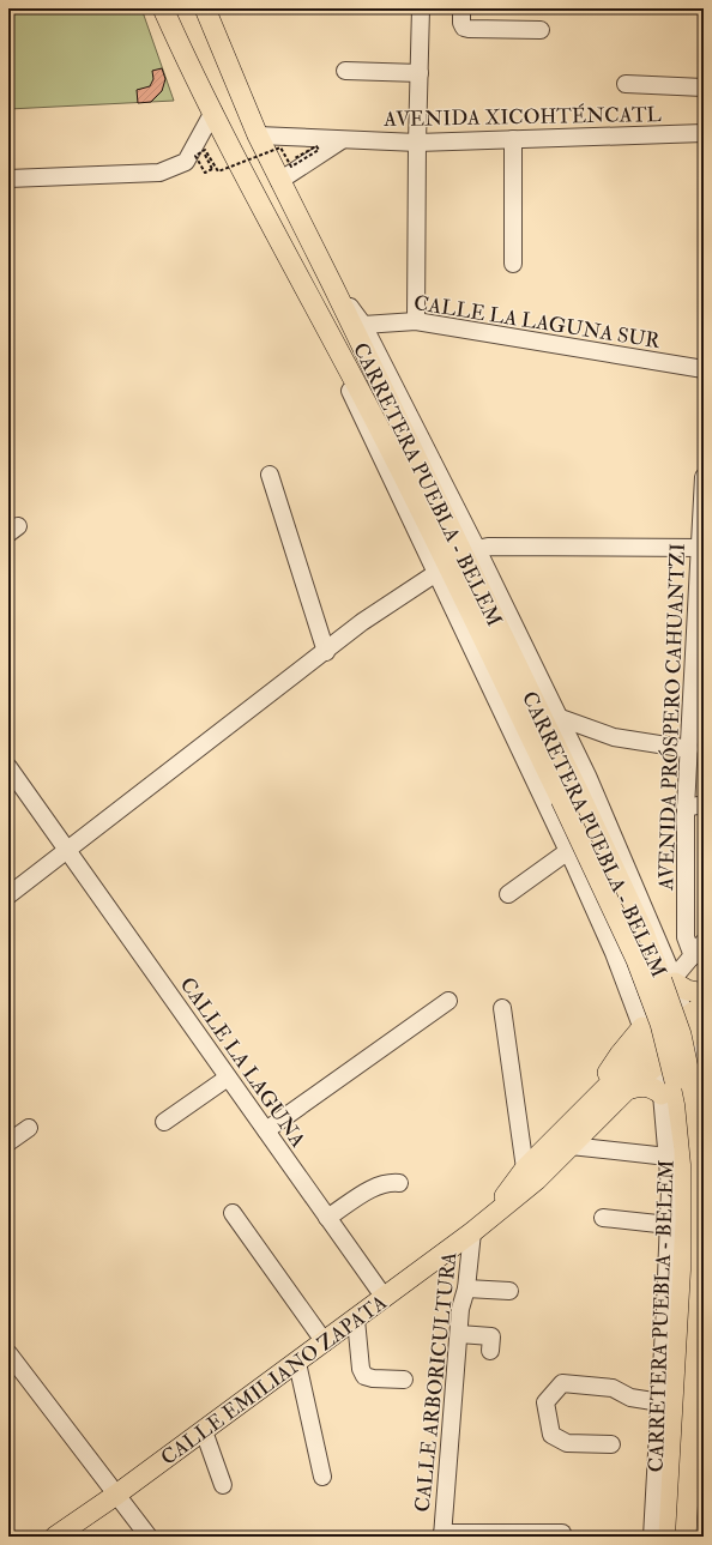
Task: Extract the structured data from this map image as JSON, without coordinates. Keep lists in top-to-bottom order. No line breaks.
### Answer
{"streets":{"main road":["CARRETERA PUEBLA - BELEM","CALLE EMILIANO ZAPATA"],"street":["AVENIDA XICOHTÉNCATL","CALLE LA LAGUNA SUR","AVENIDA PRÓSPERO CAHUANTZI","CALLE LA LAGUNA","CALLE ARBORICULTURA"]},"crossings":[["AVENIDA XICOHTÉNCATL","CARRETERA PUEBLA - BELEM"],["CALLE LA LAGUNA SUR","CARRETERA PUEBLA - BELEM"],["CARRETERA PUEBLA - BELEM","CALLE EMILIANO ZAPATA"],["CALLE LA LAGUNA","CALLE EMILIANO ZAPATA"],["CALLE EMILIANO ZAPATA","CALLE ARBORICULTURA"]]}
